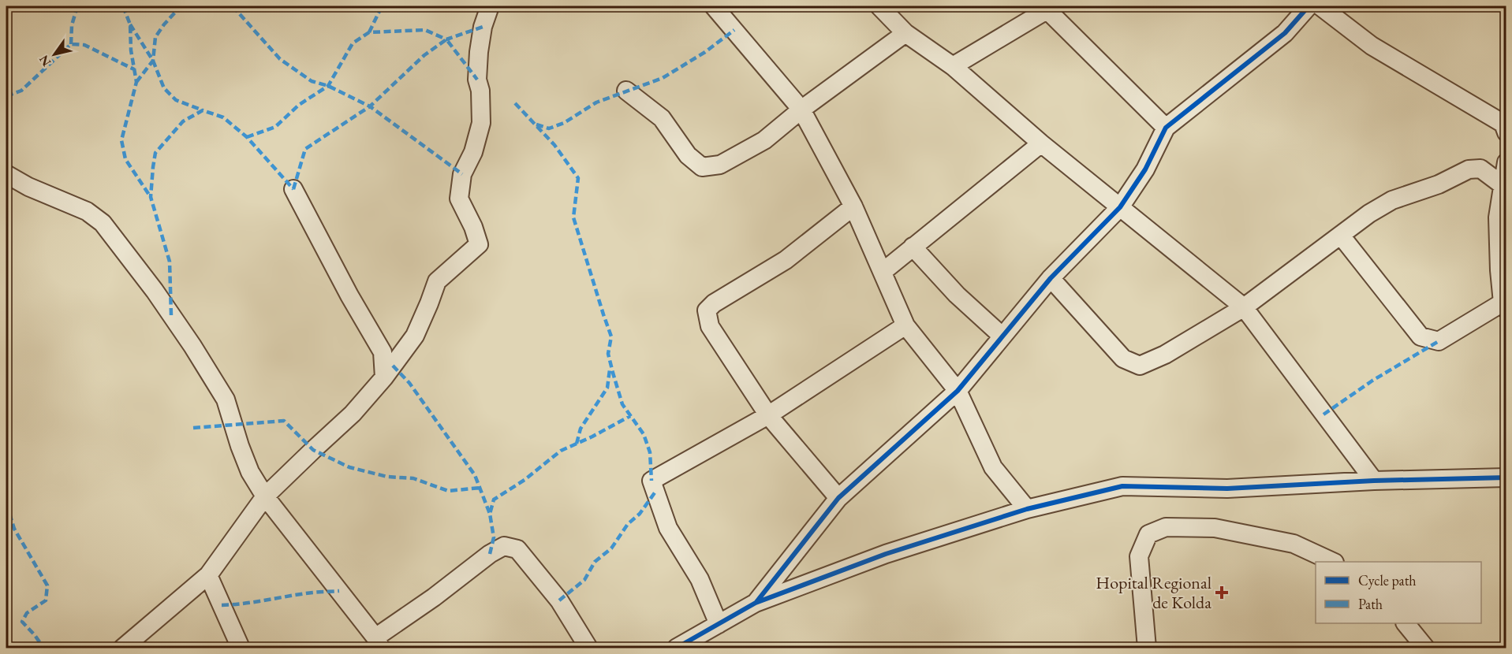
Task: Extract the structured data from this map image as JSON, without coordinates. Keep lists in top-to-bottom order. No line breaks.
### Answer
{"places":{"health":["Hopital Regional de Kolda"]},"legend":["Cycle path","Path"],"north":"bottom left"}
